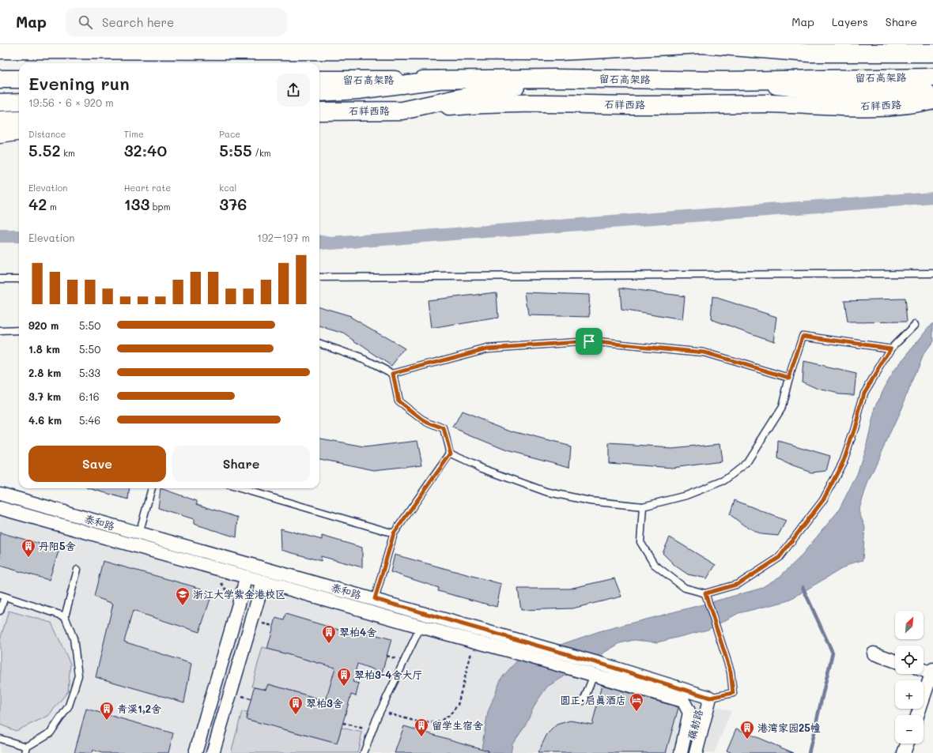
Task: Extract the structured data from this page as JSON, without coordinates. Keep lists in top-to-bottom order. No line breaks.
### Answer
{"streets":{"main road":["留石高架路","石祥西路"],"street":["泰和路","藕舫路"]},"crossings":[["留石高架路","石祥西路"],["泰和路","藕舫路"]],"places":{"building":["丹阳5舍","翠柏4舍","翠柏3-4舍大厅","翠柏3舍","青溪1,2舍","留学生宿舍","港湾家园25幢"],"school or university":["浙江大学紫金港校区"],"hotel":["圆正·启真酒店"]},"north":"top right","page":{"header":"Map","search":"Search here","nav":["Map","Layers","Share"],"heading":["Evening run","19:56 · 6 × 920 m"],"stats":[["Distance","5.52 km"],["Time","32:40"],["Pace","5:55 /km"],["Elevation","42 m"],["Heart rate","133 bpm"],["kcal","376"]],"chart":["Elevation","192–197 m"],"list":[{"name":"920 m","note":"5:50"},{"name":"1.8 km","note":"5:50"},{"name":"2.8 km","note":"5:33"},{"name":"3.7 km","note":"6:16"},{"name":"4.6 km","note":"5:46"}],"buttons":["Save","Share"],"map_buttons":["+","−"]}}
